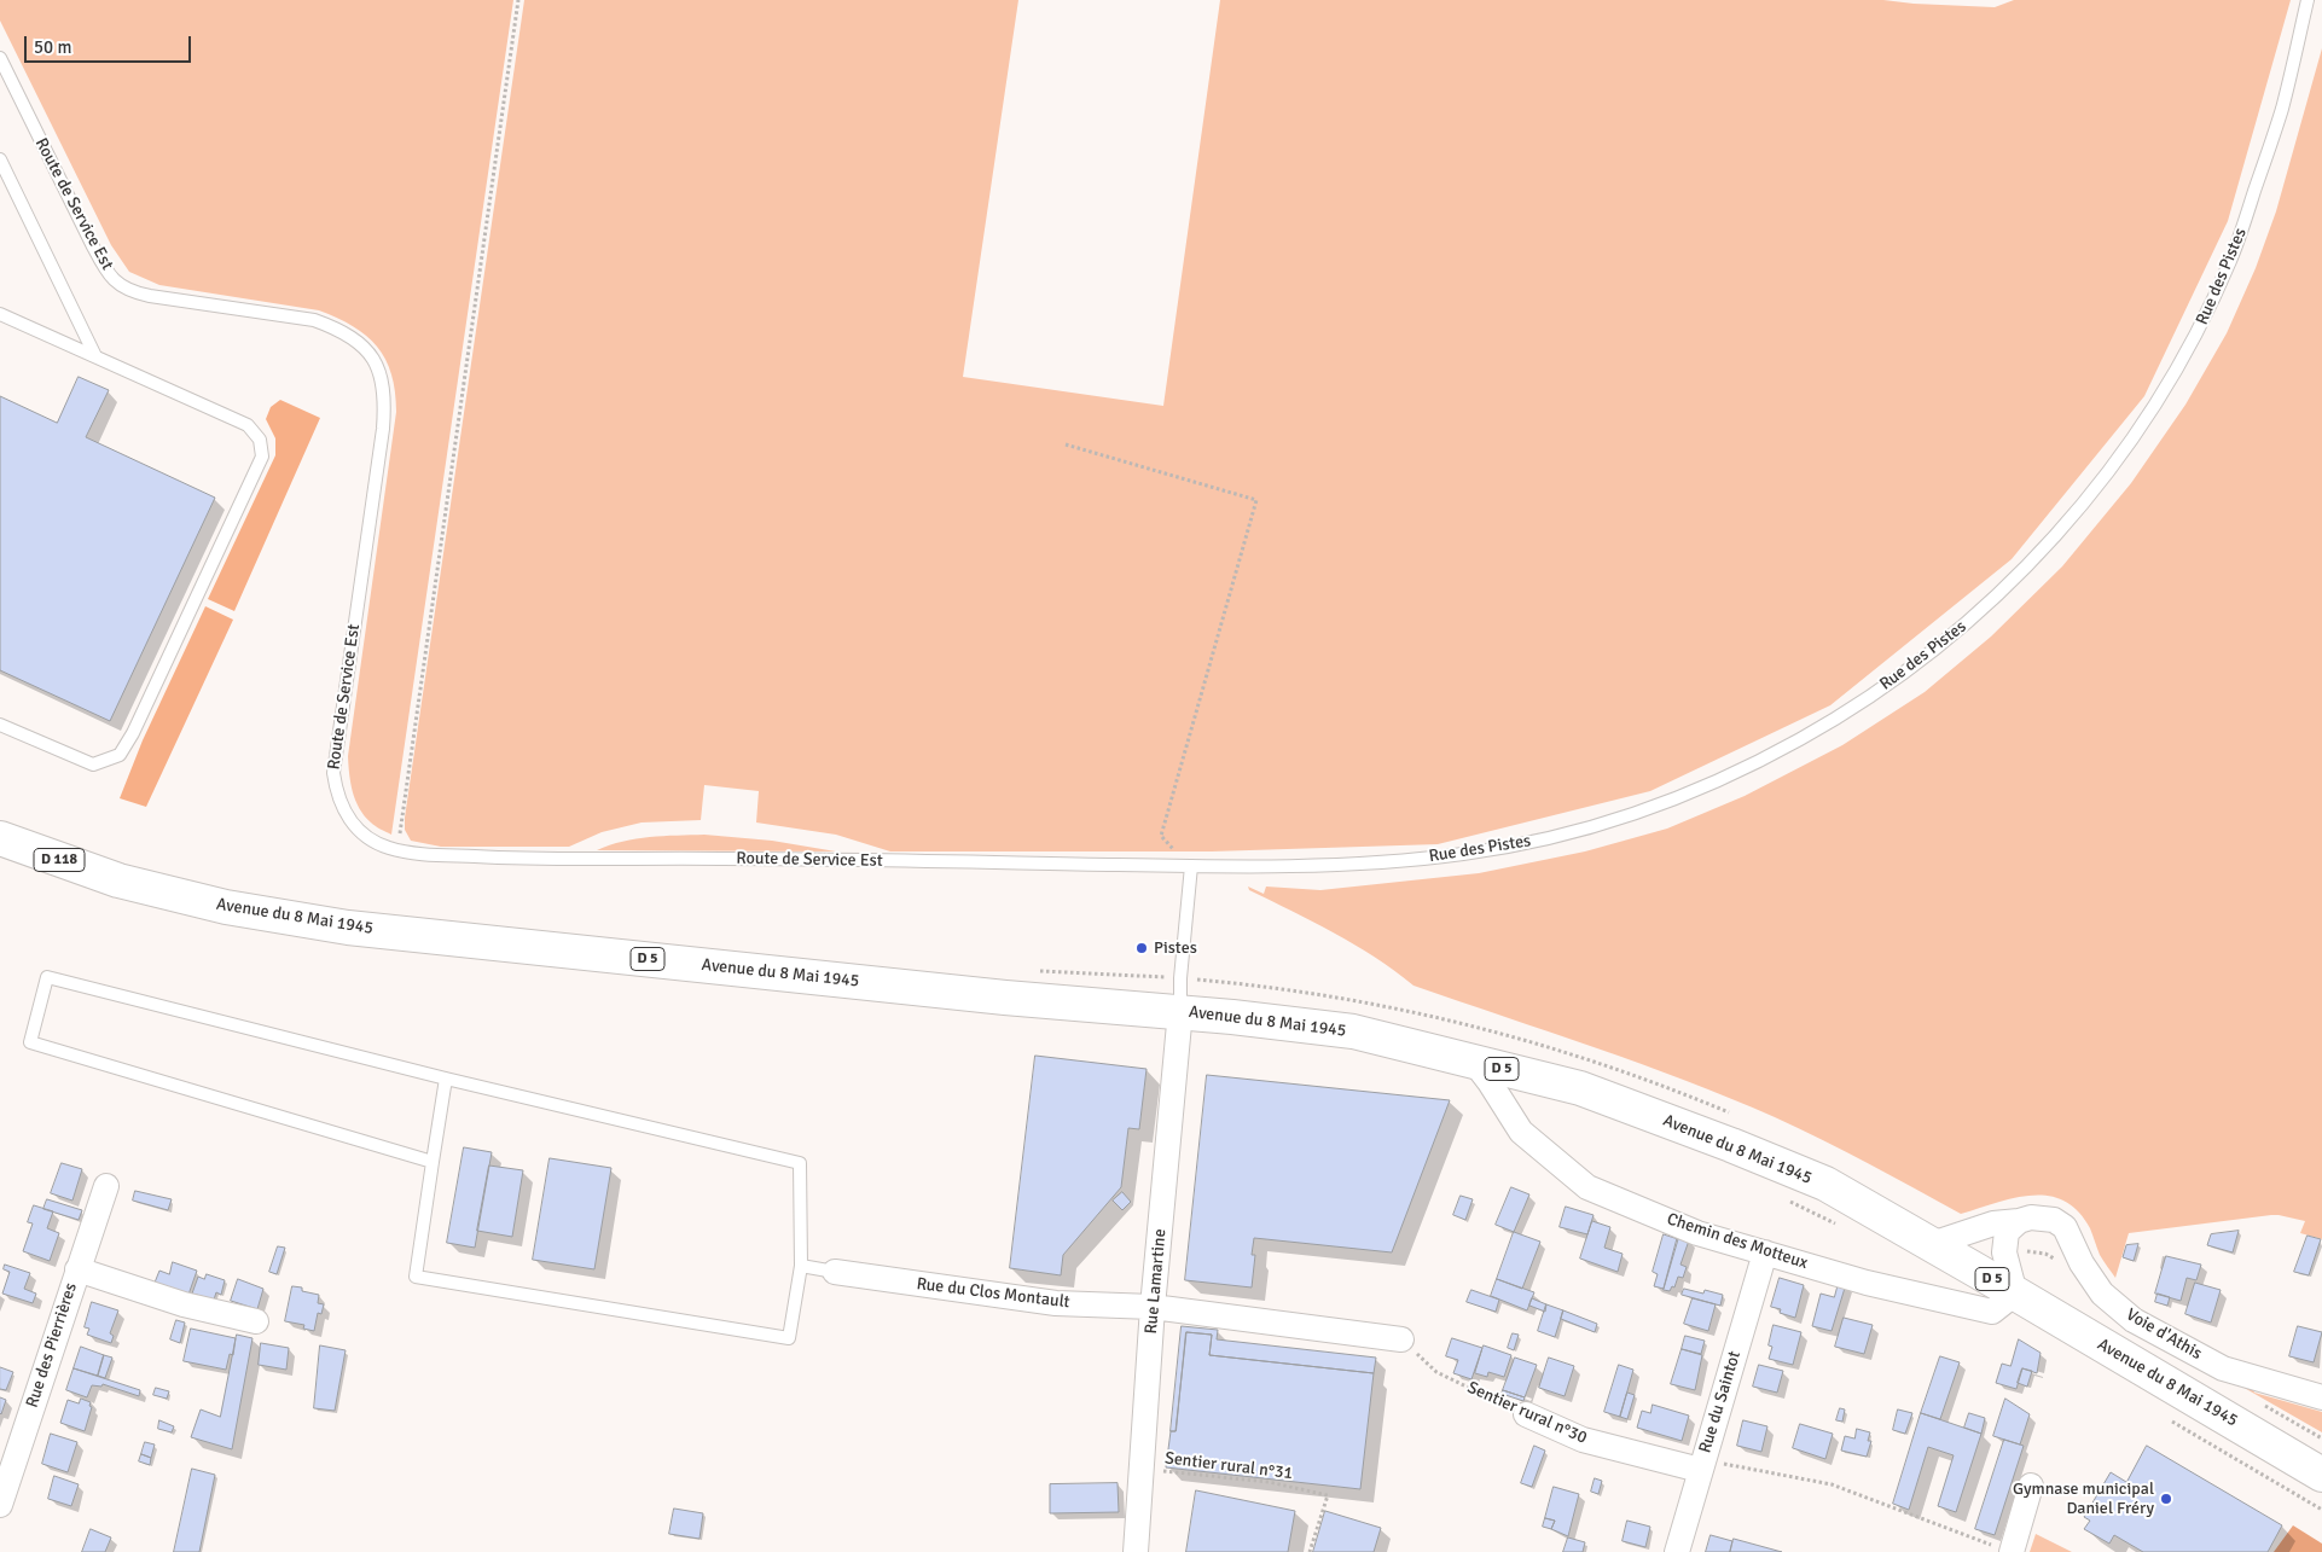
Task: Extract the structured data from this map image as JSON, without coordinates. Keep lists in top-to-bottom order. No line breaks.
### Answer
{"streets":{"main road":["D 118","Avenue du 8 Mai 1945","D 5"],"street":["Chemin des Motteux","Rue Lamartine","Rue du Clos Montault","Voie d'Athis","Rue des Pierrières","Rue du Saintot","Sentier rural n°30"],"lane":["Route de Service Est","Rue des Pistes"],"path":["Sentier rural n°31"]},"crossings":[["Route de Service Est","Rue des Pistes"],["D 118","Avenue du 8 Mai 1945"],["Avenue du 8 Mai 1945","Chemin des Motteux"],["Avenue du 8 Mai 1945","Rue Lamartine"],["Avenue du 8 Mai 1945","Voie d'Athis"],["Chemin des Motteux","Rue du Saintot"],["Rue Lamartine","Rue du Clos Montault"],["Rue Lamartine","Sentier rural n°31"],["Rue du Clos Montault","Sentier rural n°30"],["Rue du Saintot","Sentier rural n°30"]],"places":["Pistes","Gymnase municipal Daniel Fréry"],"scale_bar":"50 m"}
